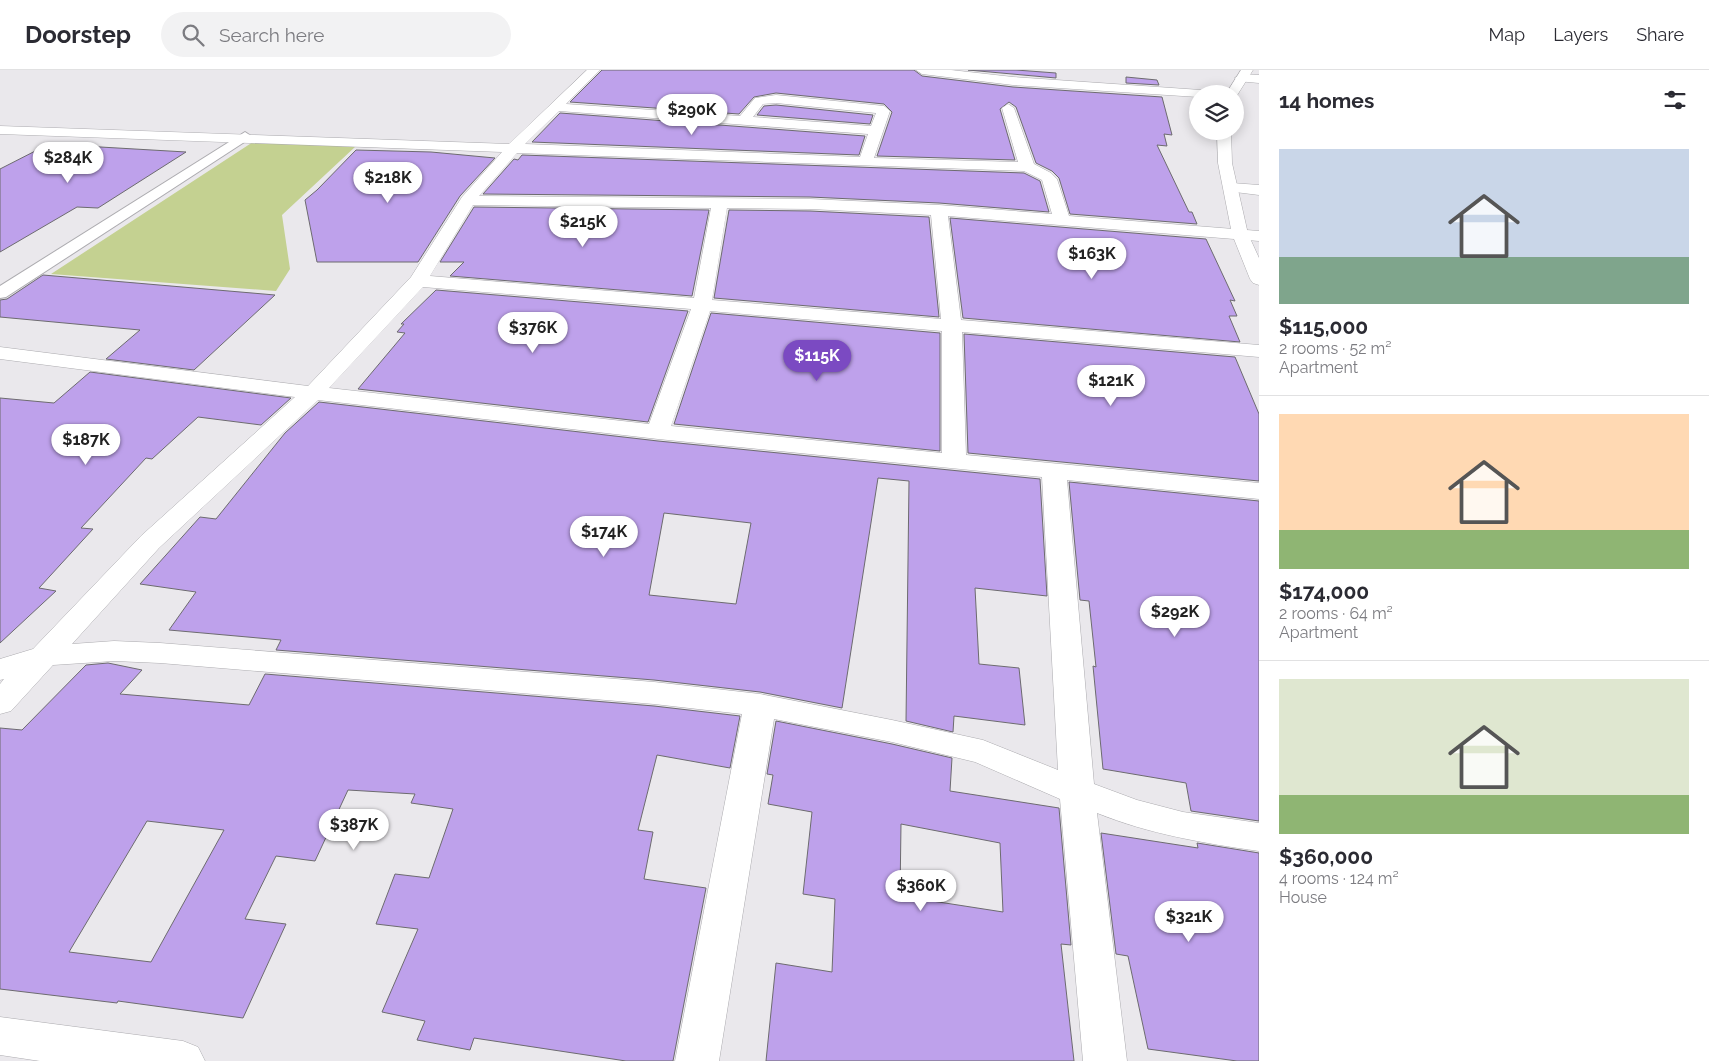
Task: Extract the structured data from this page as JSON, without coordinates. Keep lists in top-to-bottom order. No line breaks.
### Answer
{"page":{"header":"Doorstep","search":"Search here","nav":["Map","Layers","Share"],"heading":"14 homes","price":["$290K","$284K","$218K","$215K","$163K","$376K","$115K","$121K","$187K","$174K","$292K","$387K","$360K","$321K"],"list":[{"name":"$115,000","note":"2 rooms · 52 m² · Apartment"},{"name":"$174,000","note":"2 rooms · 64 m² · Apartment"},{"name":"$360,000","note":"4 rooms · 124 m² · House"}]}}
